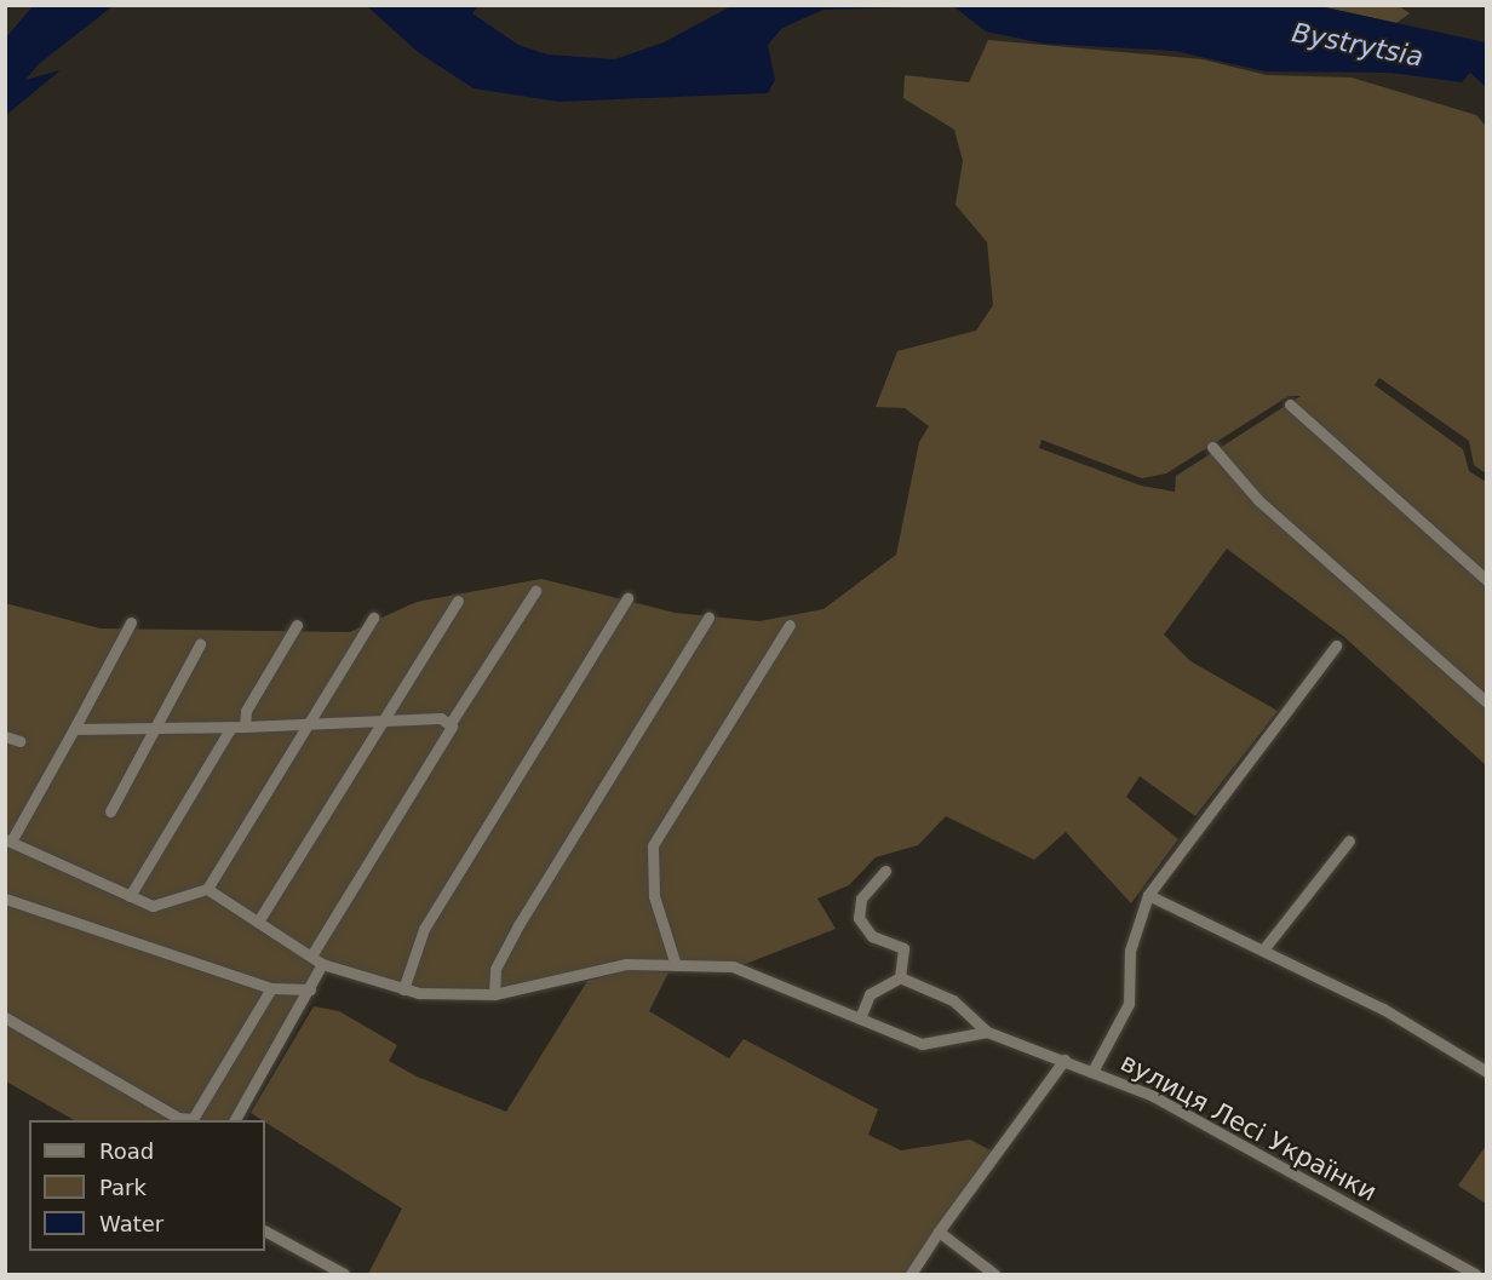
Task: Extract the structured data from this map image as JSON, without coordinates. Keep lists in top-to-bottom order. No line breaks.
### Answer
{"streets":{"street":["вулиця Лесі Українки"]},"water":["Bystrytsia"],"legend":["Road","Park","Water"]}
